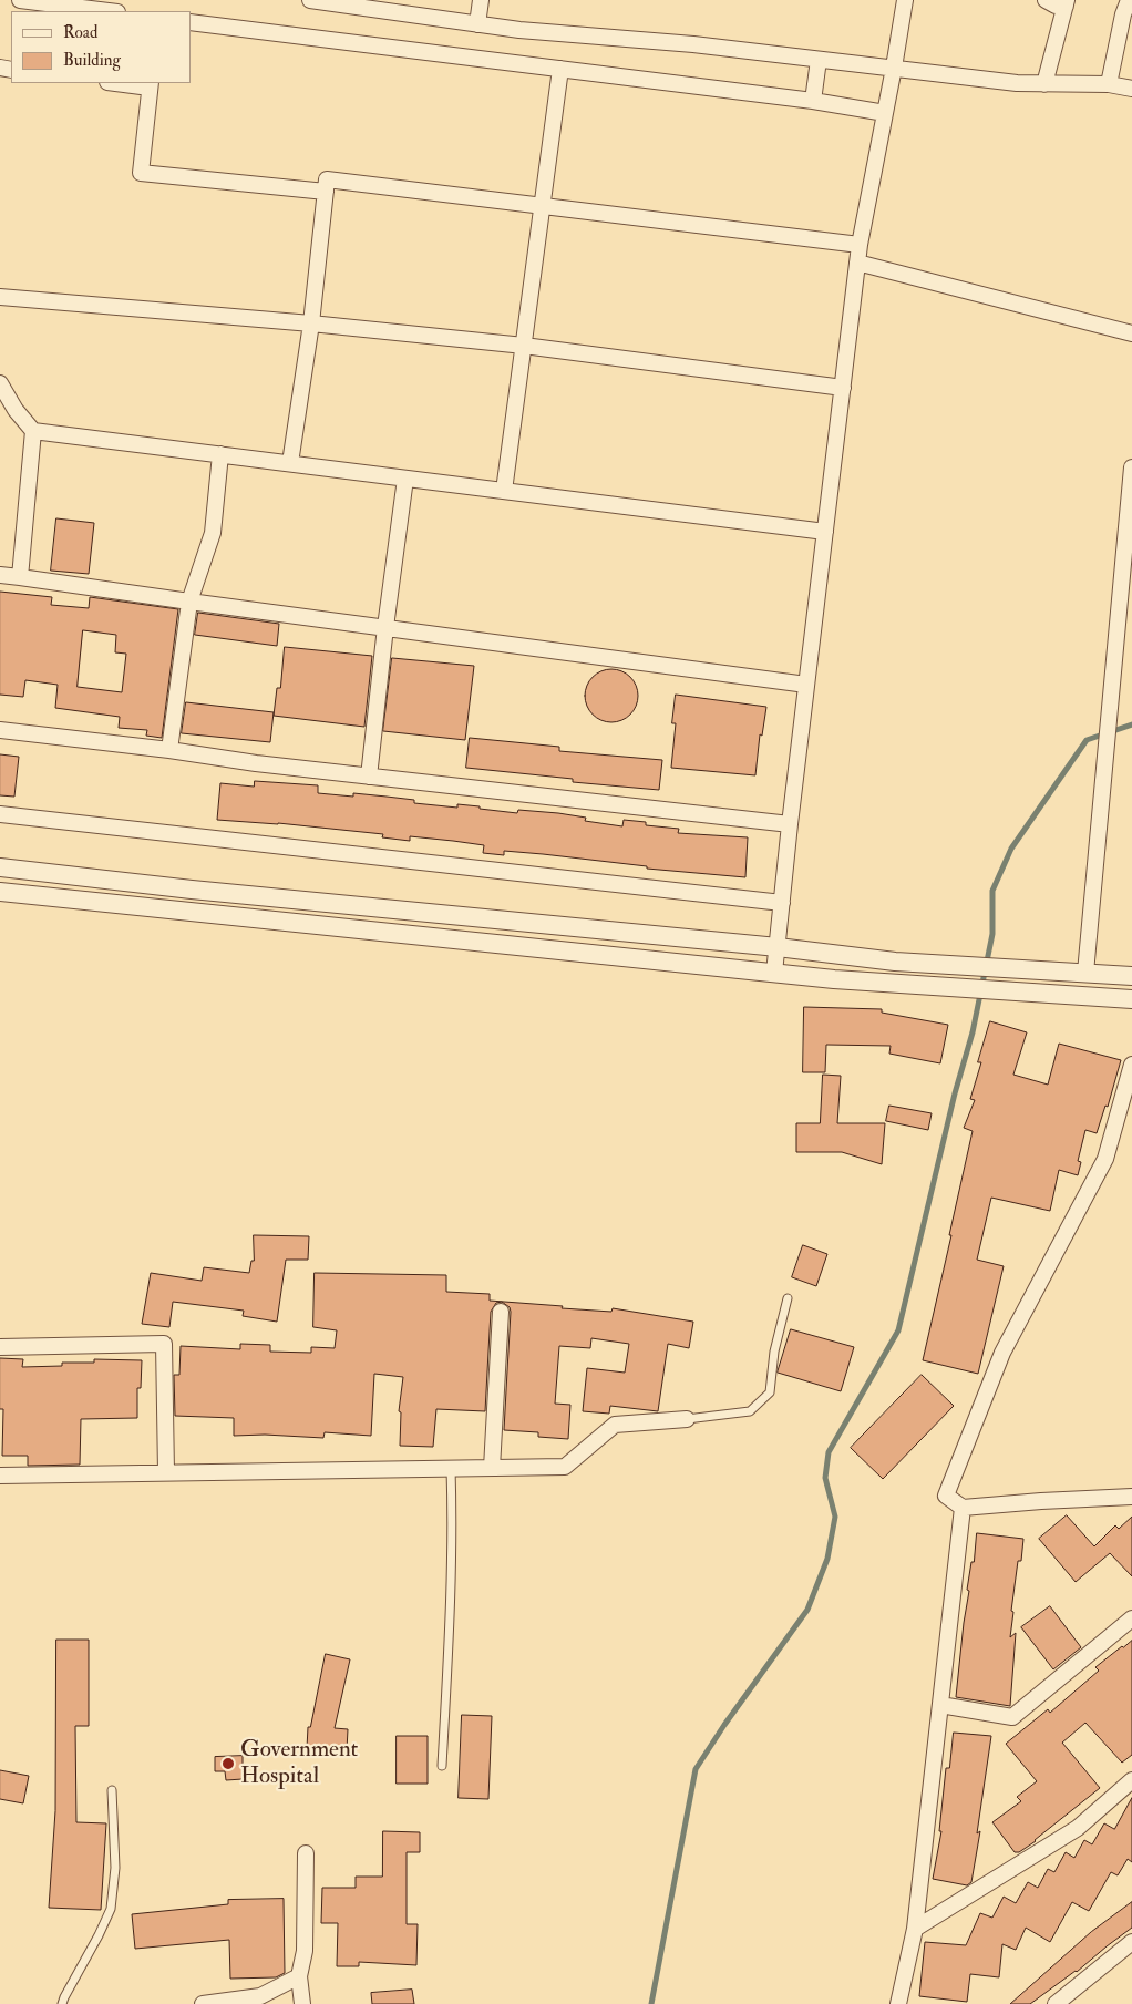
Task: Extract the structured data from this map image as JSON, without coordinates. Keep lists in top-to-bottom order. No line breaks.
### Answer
{"places":["Government Hospital"],"legend":["Road","Building"]}
